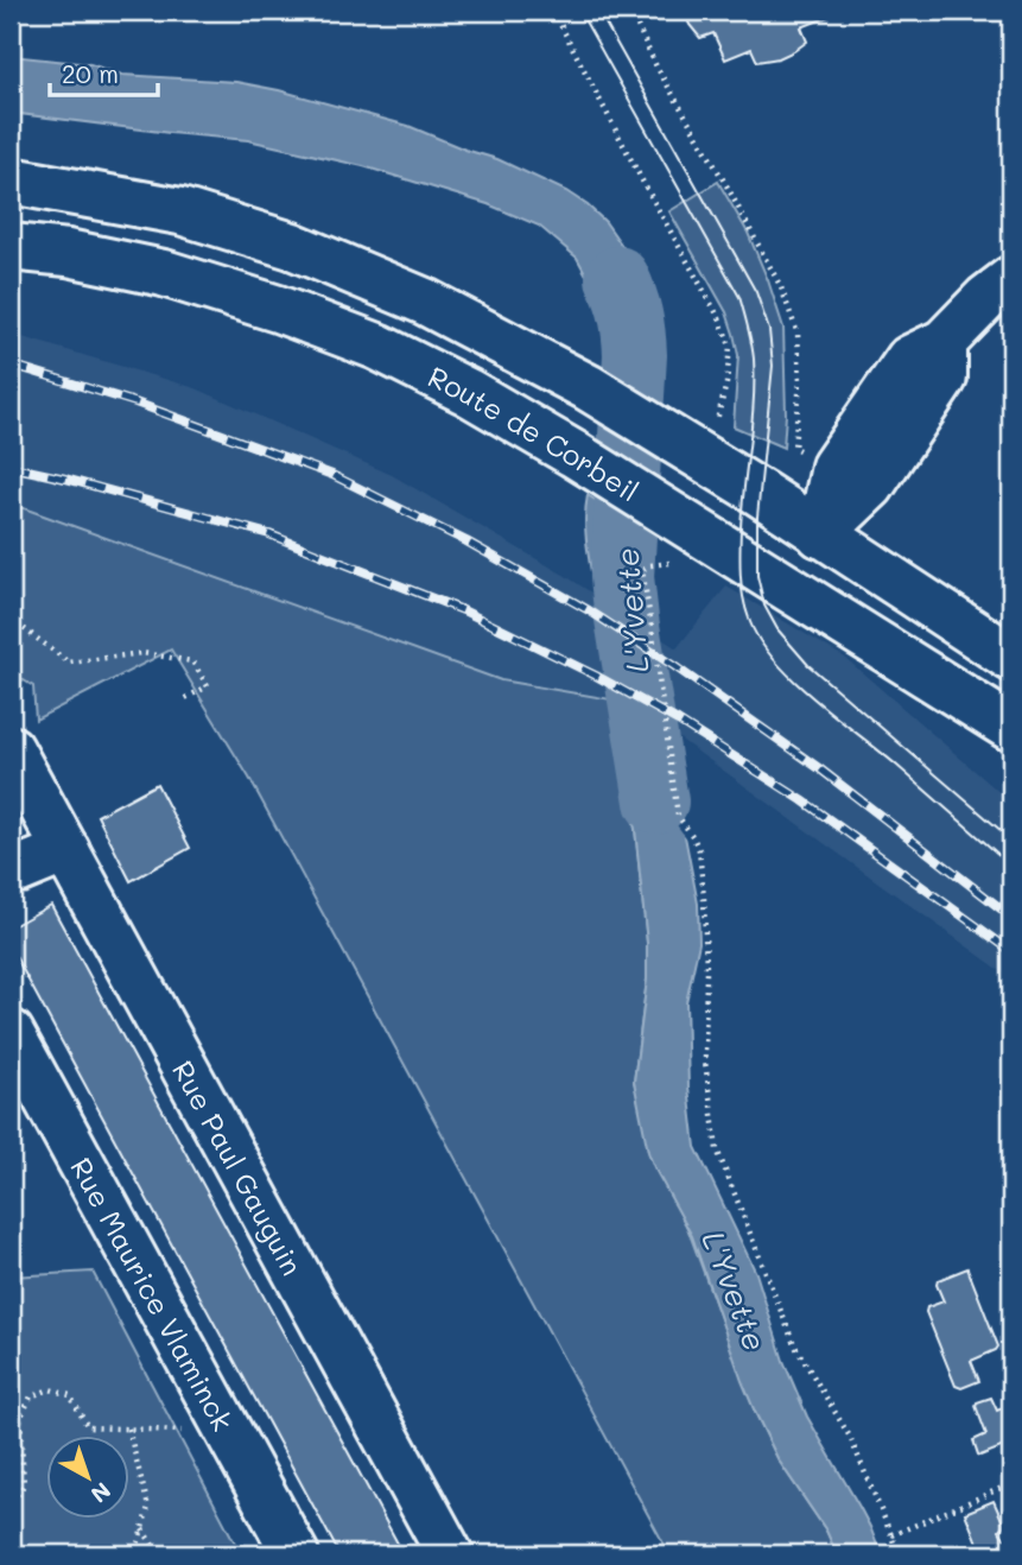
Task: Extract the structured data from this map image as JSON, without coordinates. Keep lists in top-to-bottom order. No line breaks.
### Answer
{"streets":{"main road":["Route de Corbeil","Rue Paul Gauguin","Rue Maurice Vlaminck"]},"water":["L'Yvette"],"scale_bar":"20 m","north":"bottom right"}
